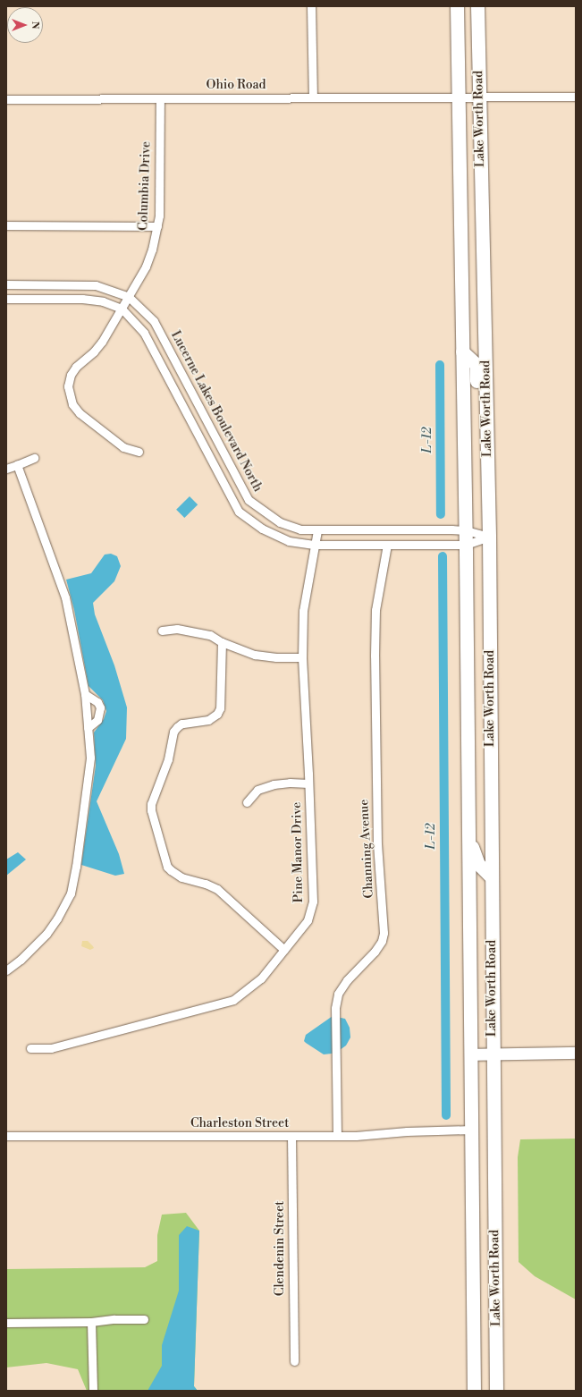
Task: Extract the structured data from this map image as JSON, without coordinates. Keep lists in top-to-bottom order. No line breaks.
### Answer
{"streets":{"main road":["Lake Worth Road"],"street":["Ohio Road","Columbia Drive","Lucerne Lakes Boulevard North","Channing Avenue","Pine Manor Drive","Charleston Street","Clendenin Street"]},"crossings":[["Ohio Road","Lake Worth Road"],["Ohio Road","Columbia Drive"],["Lake Worth Road","Lucerne Lakes Boulevard North"],["Lake Worth Road","Charleston Street"],["Columbia Drive","Lucerne Lakes Boulevard North"],["Lucerne Lakes Boulevard North","Pine Manor Drive"],["Channing Avenue","Charleston Street"],["Charleston Street","Clendenin Street"]],"water":["L-12"],"north":"right"}
